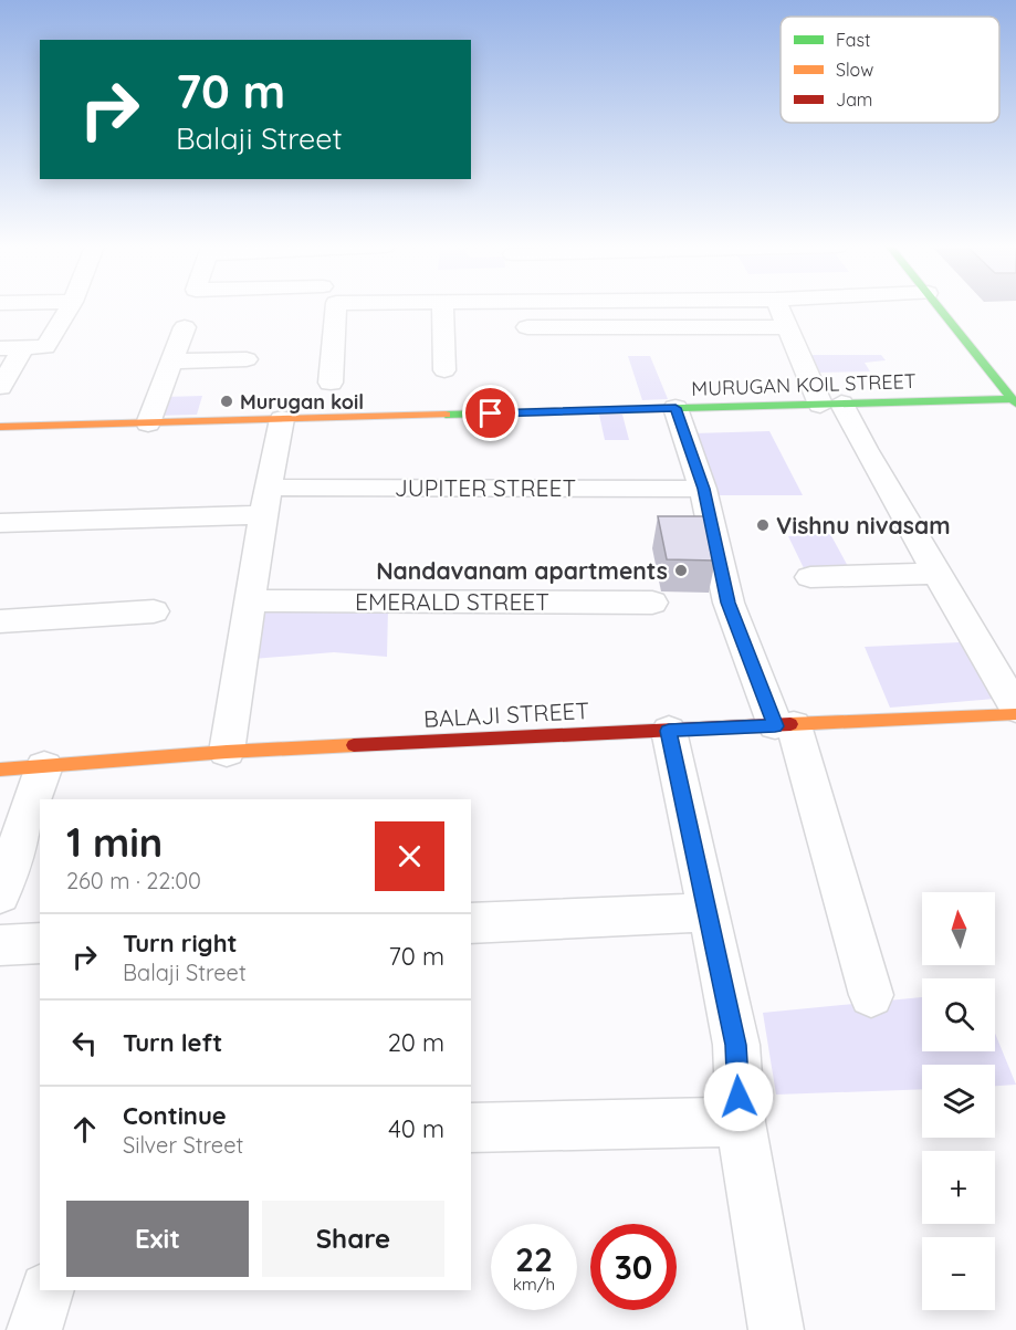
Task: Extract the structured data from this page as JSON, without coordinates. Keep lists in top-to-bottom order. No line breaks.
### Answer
{"streets":{"street":["MURUGAN KOIL STREET","JUPITER STREET","EMERALD STREET","BALAJI STREET"]},"places":["Murugan koil","Vishnu nivasam","Nandavanam apartments"],"legend":["Fast","Slow","Jam"],"north":"top","page":{"turn":["70 m","Balaji Street"],"heading":["1 min","260 m · 22:00"],"map_buttons":["+","−"],"list":[{"name":"Turn right","note":"Balaji Street","value":"70 m"},{"name":"Turn left","value":"20 m"},{"name":"Continue","note":"Silver Street","value":"40 m"}],"buttons":["Exit","Share"],"speed":"22 km/h","limit":"30"}}
